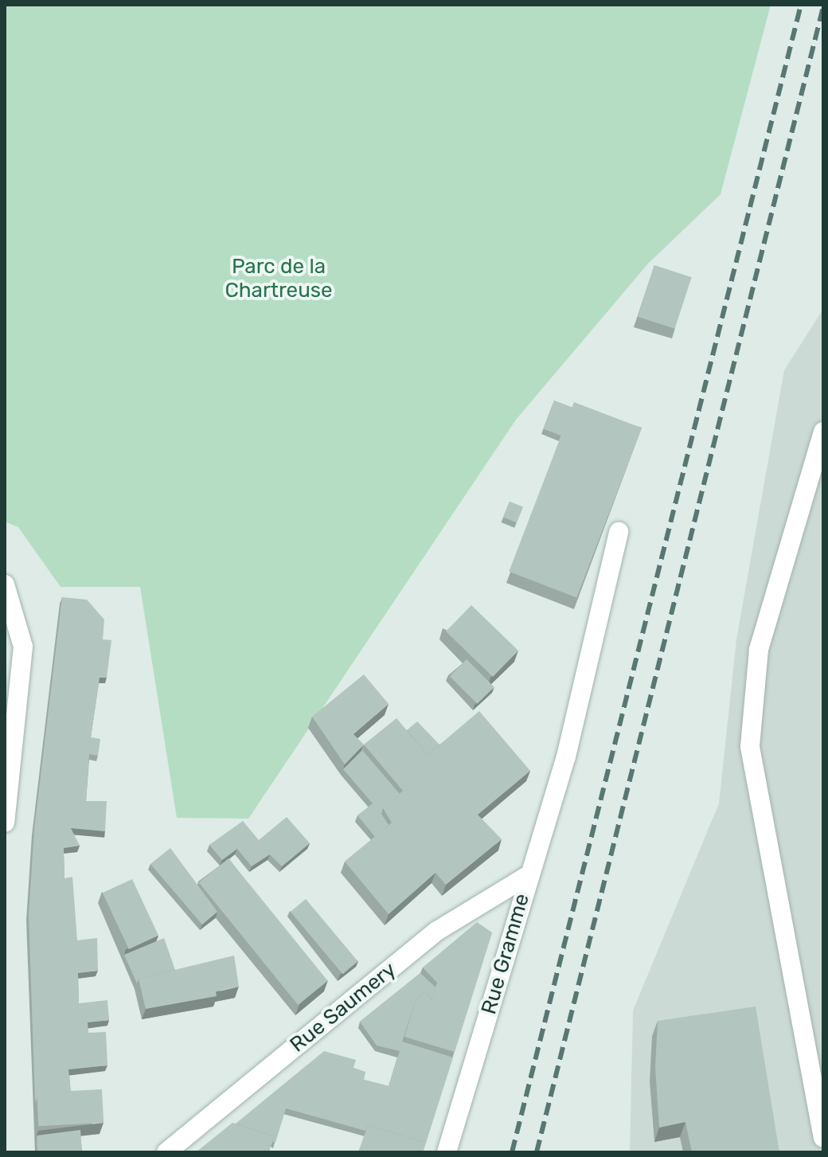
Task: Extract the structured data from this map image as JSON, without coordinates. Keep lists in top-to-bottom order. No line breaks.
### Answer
{"streets":{"street":["Rue Gramme","Rue Saumery"]},"crossings":[["Rue Gramme","Rue Saumery"]],"parks":["Parc de la Chartreuse"]}
